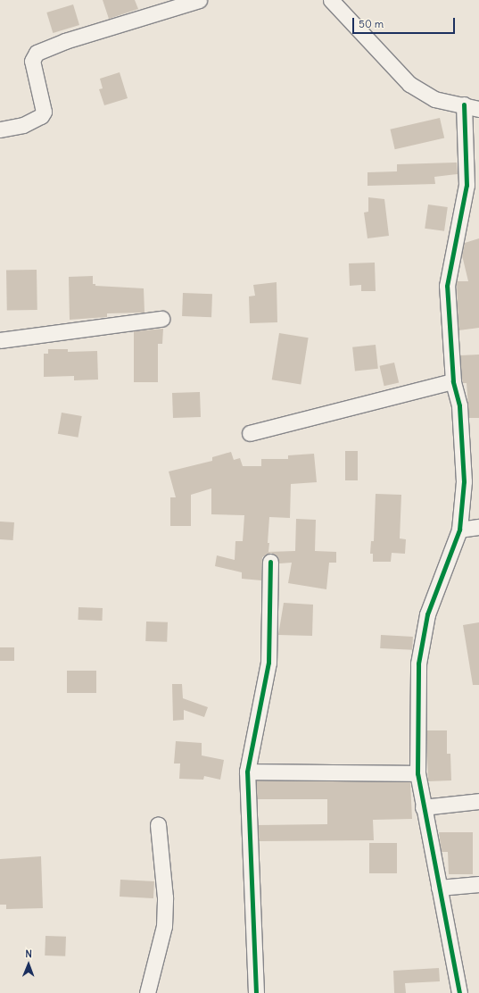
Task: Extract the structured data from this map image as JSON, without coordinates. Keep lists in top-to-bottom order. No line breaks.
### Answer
{"scale_bar":"50 m","north":"top"}
